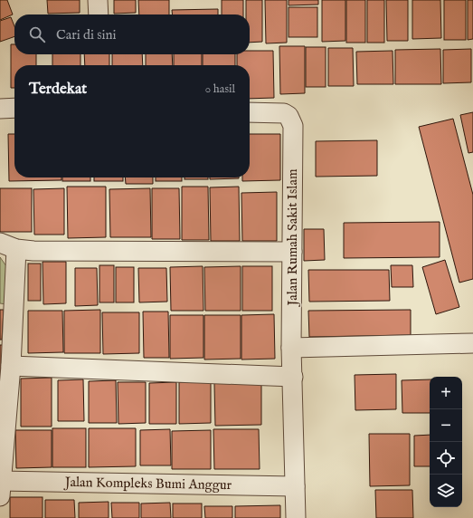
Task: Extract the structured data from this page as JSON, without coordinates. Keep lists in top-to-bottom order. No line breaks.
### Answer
{"streets":{"street":["Jalan Rumah Sakit Islam","Jalan Kompleks Bumi Anggur"]},"crossings":[["Jalan Rumah Sakit Islam","Jalan Kompleks Bumi Anggur"]],"page":{"search":"Cari di sini","heading":["Terdekat","0 hasil"],"map_buttons":["+","−"]}}
